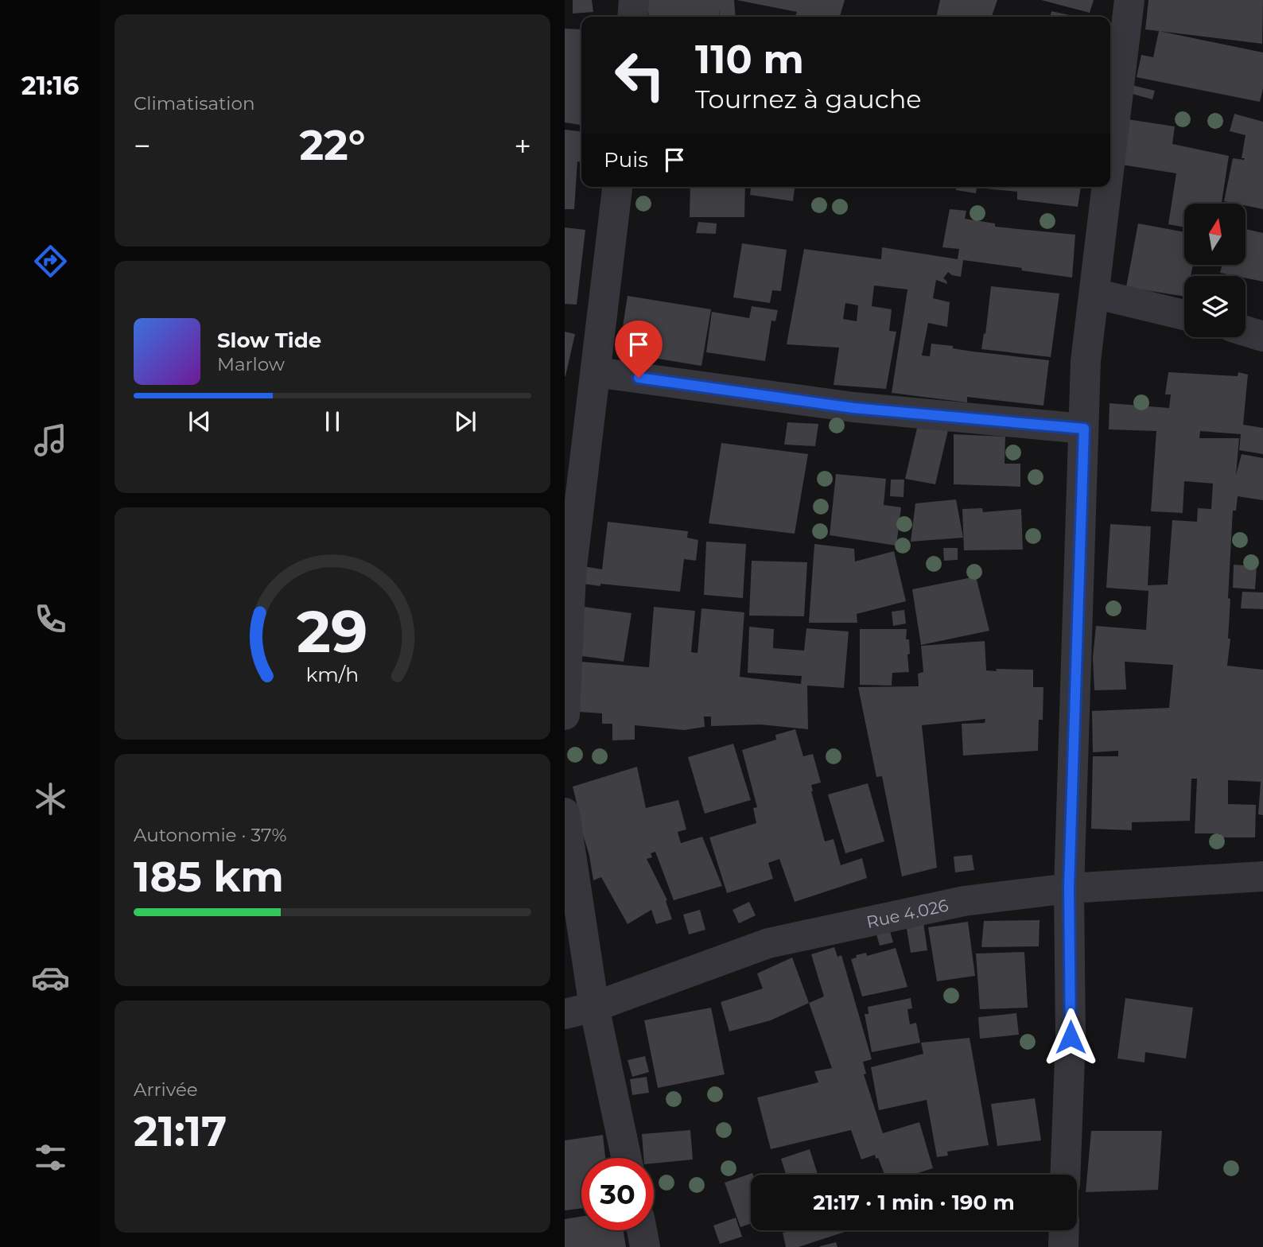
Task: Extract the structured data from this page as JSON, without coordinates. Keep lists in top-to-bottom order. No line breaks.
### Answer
{"streets":{"street":["Rue 4.026"]},"north":"top","page":{"tabs":"21:16","tile":["Climatisation",["Autonomie · 37%","185 km"],["Arrivée","21:17"]],"turn":["110 m","Tournez à gauche"],"heat":["−","22°","+"],"then":"Puis","song":["Slow Tide","Marlow"],"limit":"30","trip":"21:17 · 1 min · 190 m","gauge":["29","km/h"]}}
